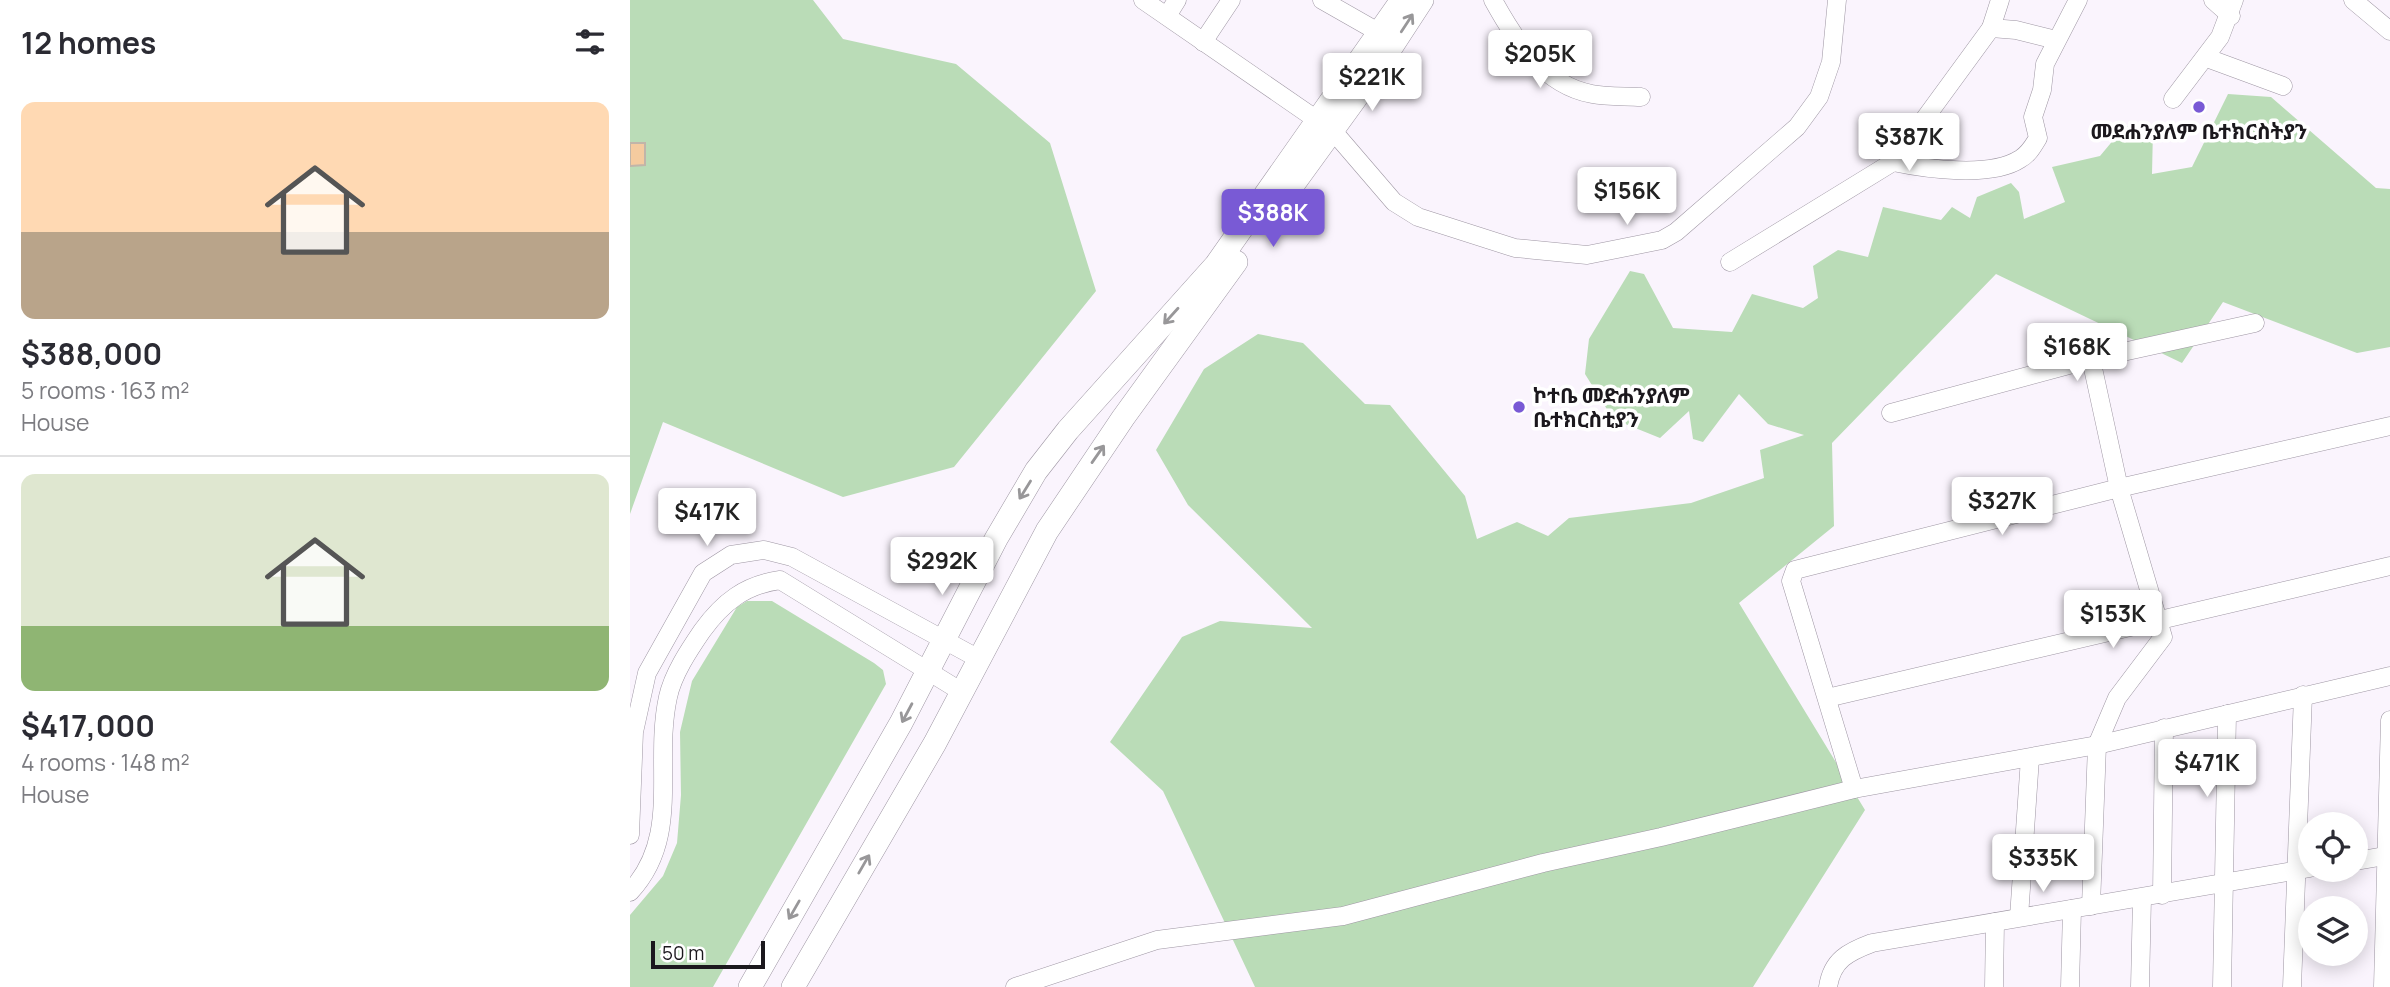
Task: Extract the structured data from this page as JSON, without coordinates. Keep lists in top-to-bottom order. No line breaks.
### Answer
{"places":["መደሐንያለም ቤተክርስትያን","ኮተቤ መድሐንያለም ቤተክርስቲያን"],"scale_bar":"50 m","page":{"heading":"12 homes","price":["$205K","$221K","$387K","$156K","$388K","$168K","$327K","$417K","$292K","$153K","$471K","$335K"],"list":[{"name":"$388,000","note":"5 rooms · 163 m² · House"},{"name":"$417,000","note":"4 rooms · 148 m² · House"}],"scale":"50 m"}}
